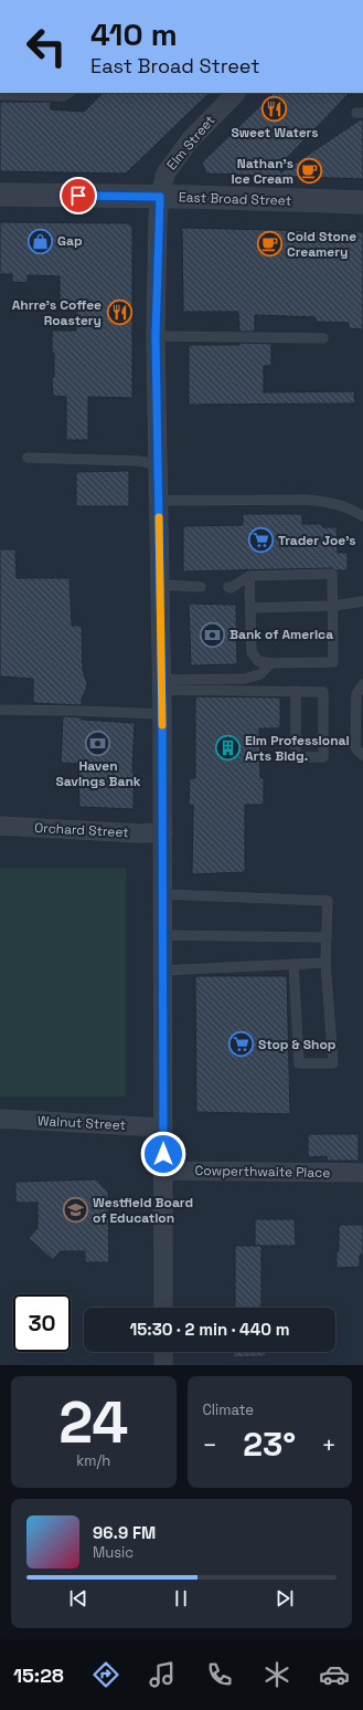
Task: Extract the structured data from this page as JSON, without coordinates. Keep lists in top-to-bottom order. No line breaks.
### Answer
{"streets":{"street":["Elm Street","East Broad Street","Orchard Street","Walnut Street","Cowperthwaite Place"]},"crossings":[["Elm Street","East Broad Street"],["Elm Street","Orchard Street"],["Elm Street","Walnut Street"],["Elm Street","Cowperthwaite Place"]],"places":{"restaurant":["Sweet Waters","Ahrre's Coffee Roastery"],"cafe":["Nathan's Ice Cream","Cold Stone Creamery"],"shop":["Gap"],"supermarket":["Trader Joe's","Stop & Shop"],"bank":["Bank of America","Haven Savings Bank"],"building":["Elm Professional Arts Bldg."],"school or university":["Westfield Board of Education"]},"page":{"turn":["410 m","East Broad Street"],"limit":"30","trip":"15:30 · 2 min · 440 m","tile":[["24","km/h"],"Climate"],"heat":["−","23°","+"],"song":["96.9 FM","Music"],"tabs":"15:28"}}
